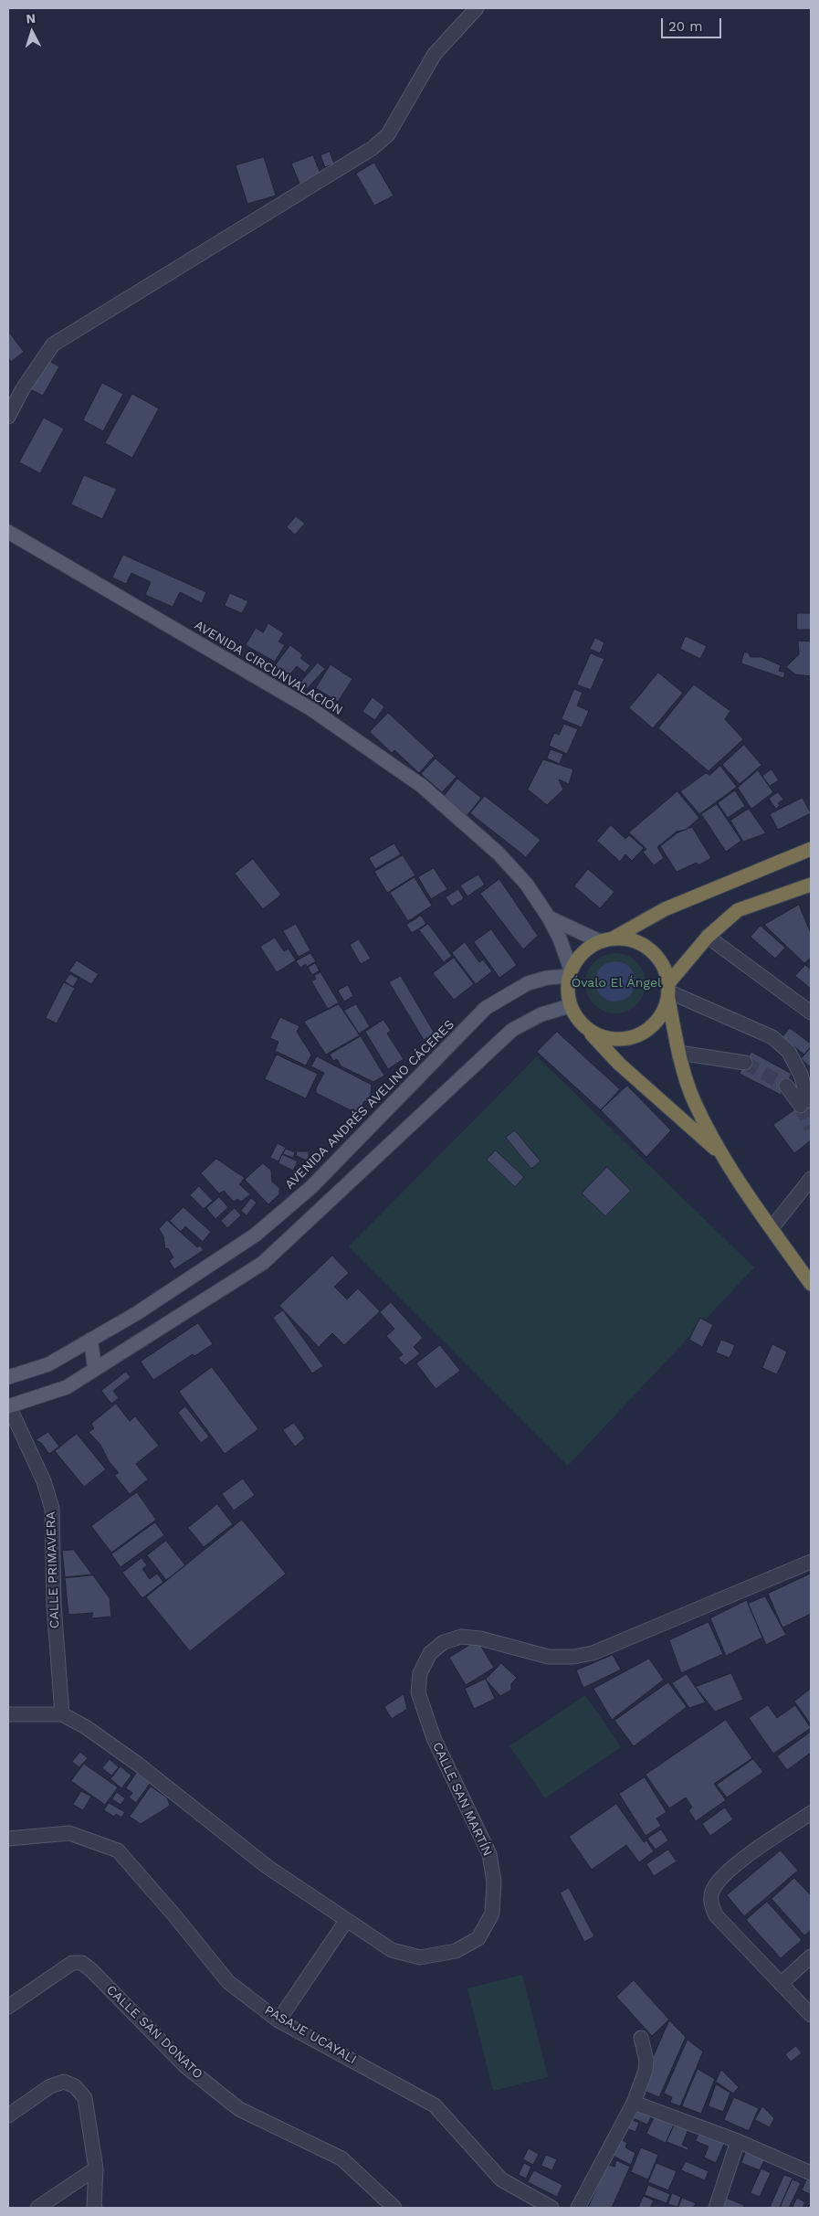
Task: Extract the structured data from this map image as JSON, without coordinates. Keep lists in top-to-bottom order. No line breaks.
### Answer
{"streets":{"main road":["AVENIDA CIRCUNVALACIÓN","AVENIDA ANDRÉS AVELINO CÁCERES"],"street":["CALLE PRIMAVERA","CALLE SAN MARTÍN","CALLE SAN DONATO","PASAJE UCAYALI"]},"crossings":[["AVENIDA CIRCUNVALACIÓN","AVENIDA ANDRÉS AVELINO CÁCERES"],["CALLE PRIMAVERA","CALLE SAN MARTÍN"]],"parks":["Óvalo El Ángel"],"scale_bar":"20 m","north":"top"}
